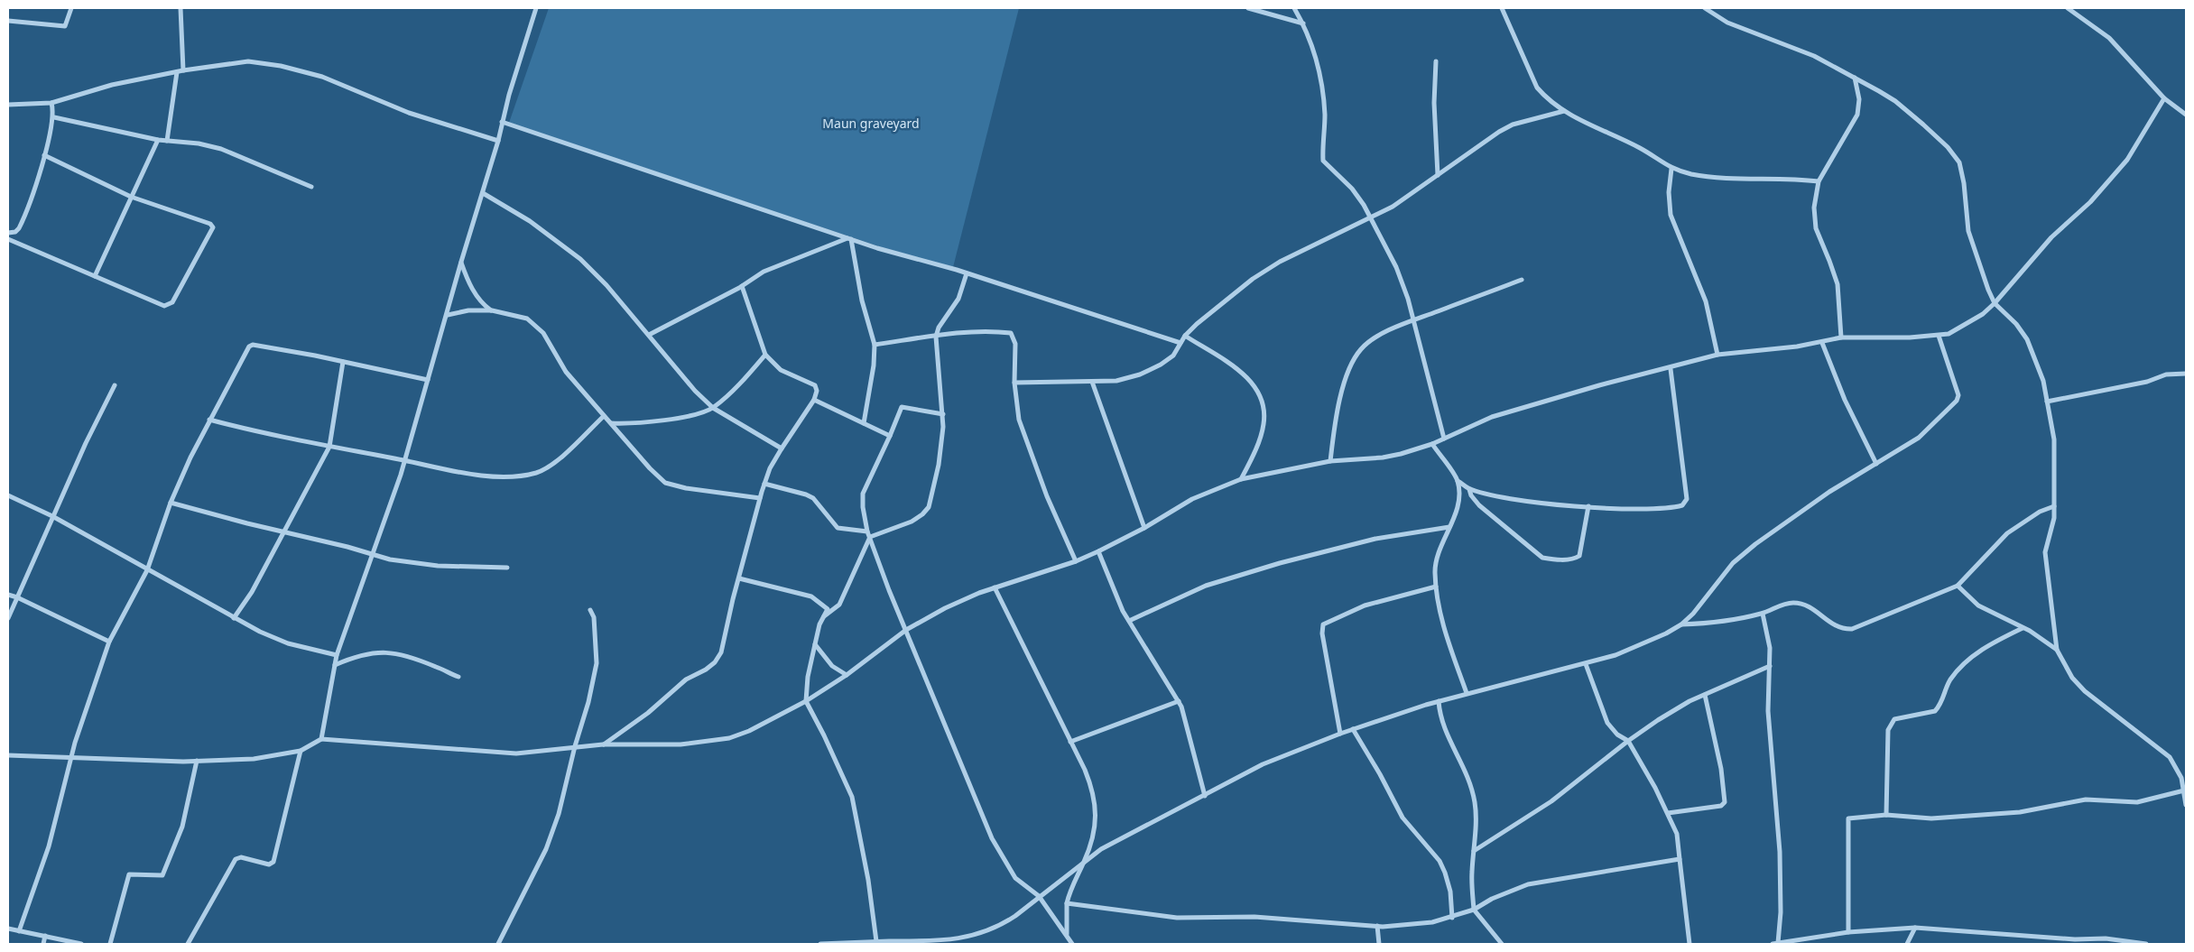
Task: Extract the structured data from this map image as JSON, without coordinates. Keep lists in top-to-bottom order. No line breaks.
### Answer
{"parks":["Maun graveyard"]}
